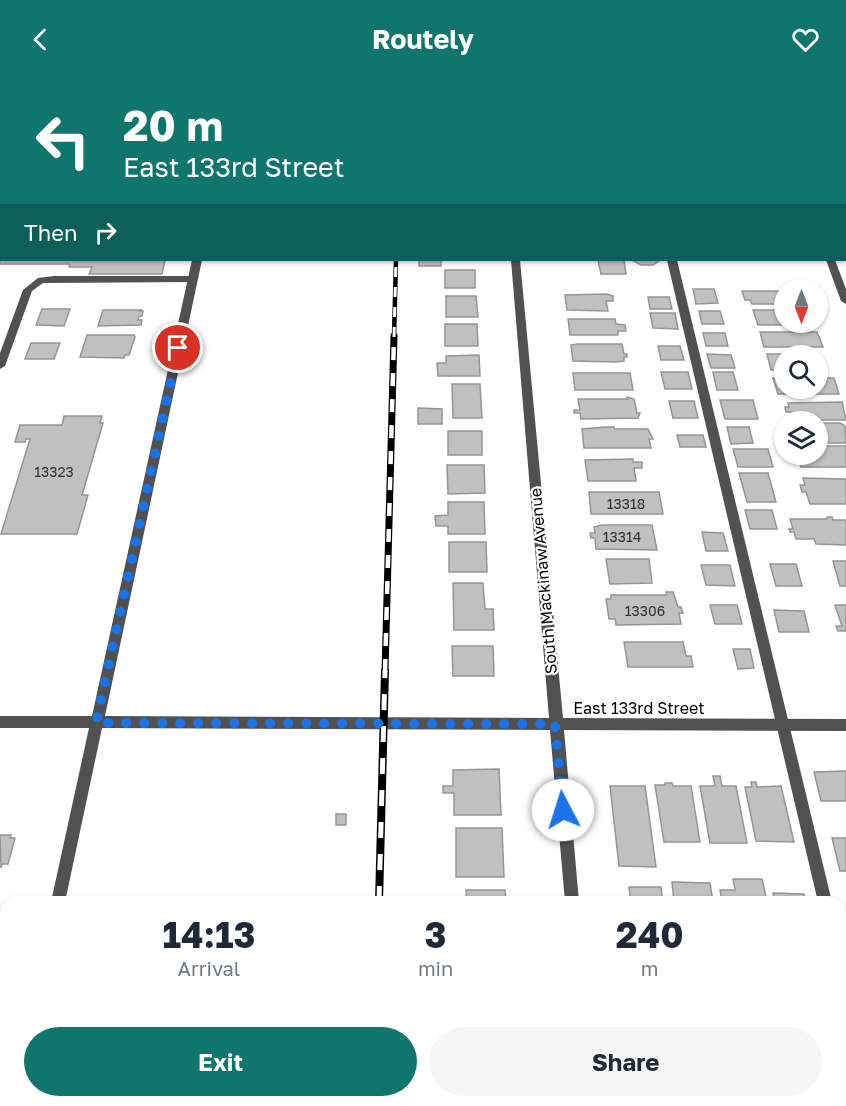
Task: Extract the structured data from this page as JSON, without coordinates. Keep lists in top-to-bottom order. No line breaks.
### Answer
{"streets":{"street":["South Mackinaw Avenue","East 133rd Street"]},"crossings":[["South Mackinaw Avenue","East 133rd Street"]],"house_numbers":["13323","13318","13314","13306"],"north":"bottom","page":{"header":"Routely","turn":["20 m","East 133rd Street"],"then":"Then","eta":["14:13","Arrival","3","min","240","m"],"buttons":["Exit","Share"]}}
